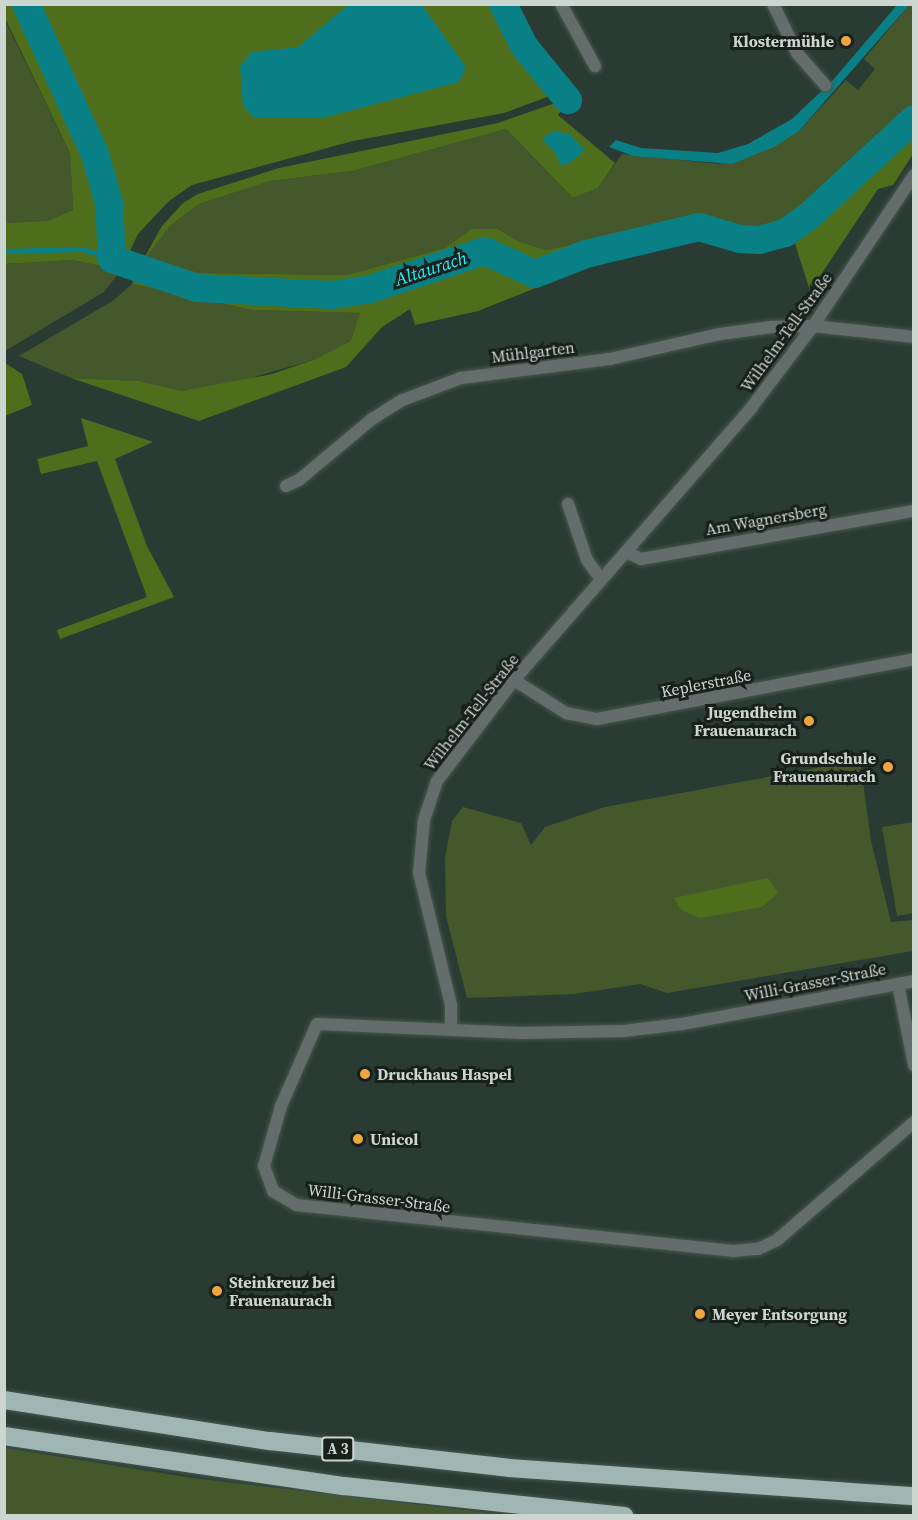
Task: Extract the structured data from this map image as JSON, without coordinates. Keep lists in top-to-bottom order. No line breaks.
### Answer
{"streets":{"highway":["A 3"],"street":["Wilhelm-Tell-Straße","Mühlgarten","Am Wagnersberg","Keplerstraße","Willi-Grasser-Straße"]},"crossings":[["Wilhelm-Tell-Straße","Mühlgarten"],["Wilhelm-Tell-Straße","Am Wagnersberg"],["Wilhelm-Tell-Straße","Keplerstraße"],["Wilhelm-Tell-Straße","Willi-Grasser-Straße"]],"water":["Altaurach"],"places":["Klostermühle","Jugendheim Frauenaurach","Grundschule Frauenaurach","Druckhaus Haspel","Unicol","Steinkreuz bei Frauenaurach","Meyer Entsorgung"]}
